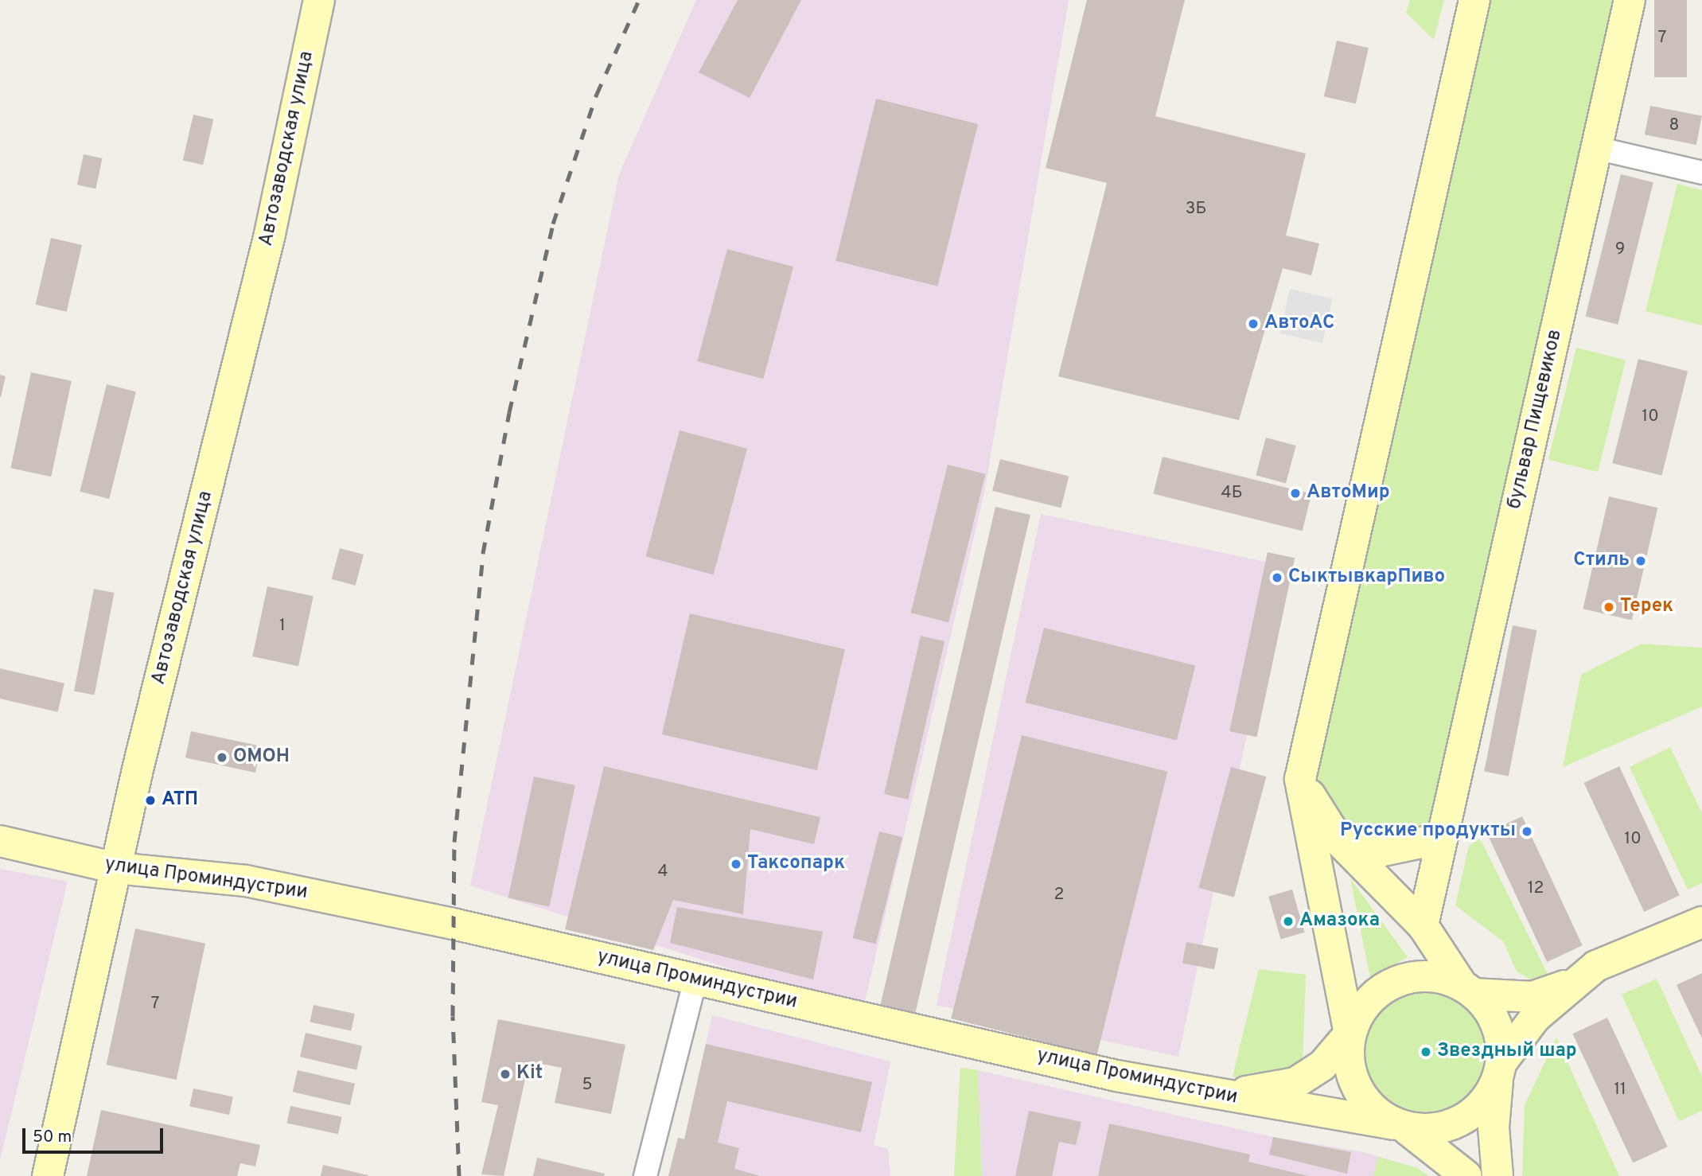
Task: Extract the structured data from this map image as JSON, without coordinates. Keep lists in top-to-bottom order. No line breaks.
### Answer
{"streets":{"main road":["Автозаводская улица","бульвар Пищевиков","улица Проминдустрии"]},"crossings":[["Автозаводская улица","улица Проминдустрии"]],"places":["АвтоАС","АвтоМир","Стиль","СыктывкарПиво","Терек","ОМОН","АТП","Русские продукты","Таксопарк","Амазока","Звездный шар","Kit"],"house_numbers":["7","8","3Б","9","10","4Б","1","10","4","12","2","7","5","11"],"scale_bar":"50 m"}
